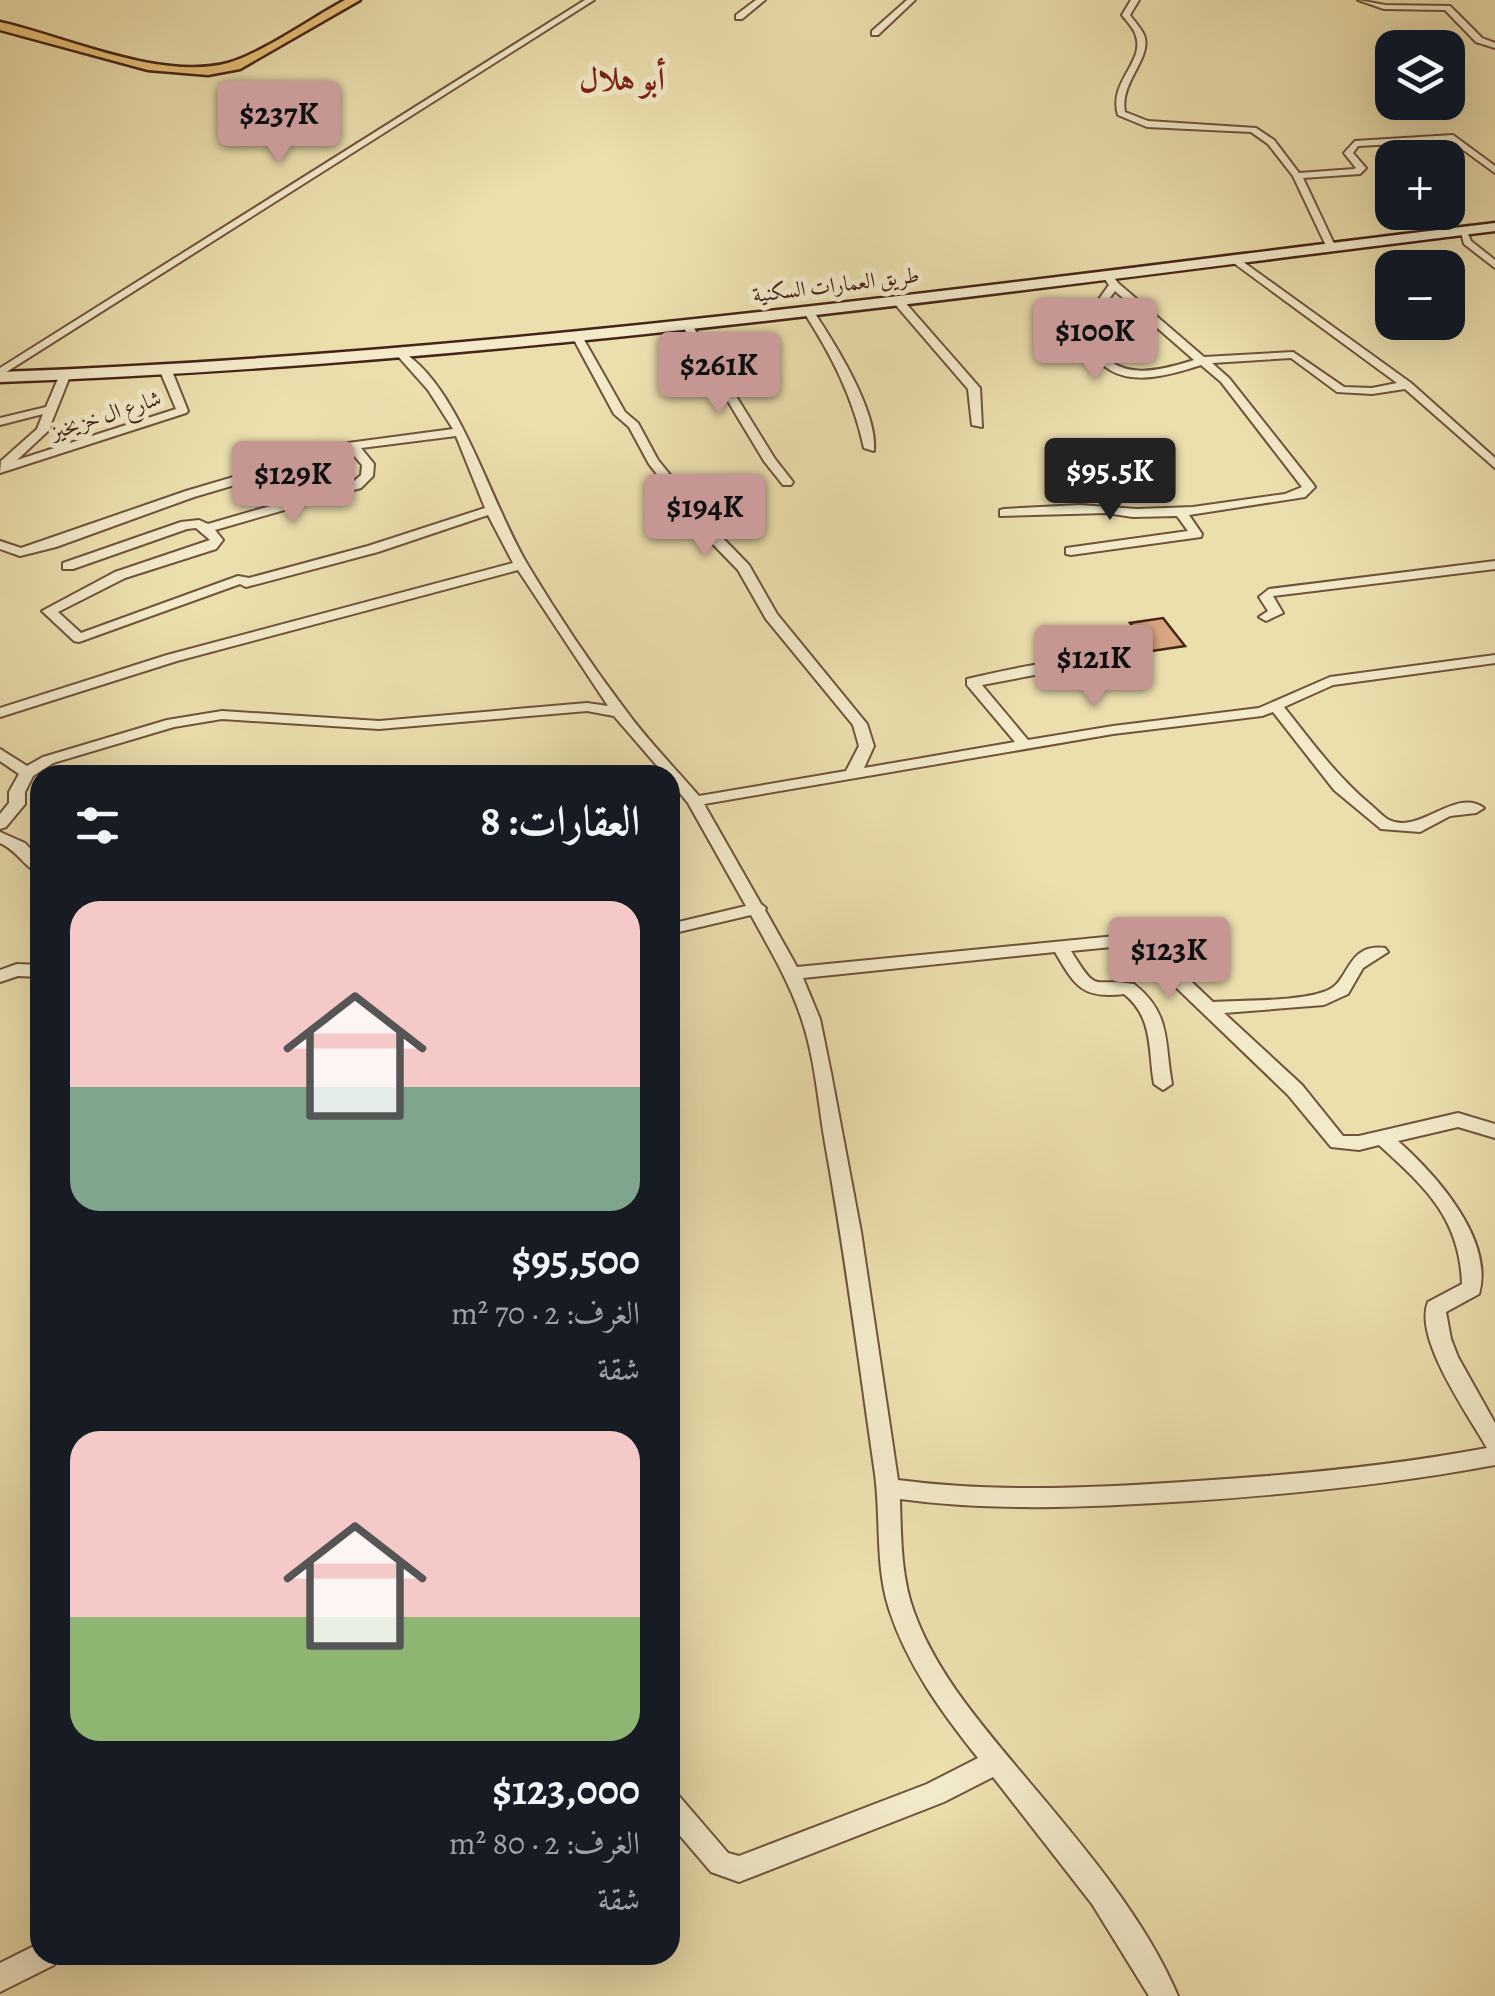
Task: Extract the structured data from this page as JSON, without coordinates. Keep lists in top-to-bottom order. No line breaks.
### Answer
{"streets":{"main road":["طريق العمارات السكنية"],"street":["شارع ال خزيخيز"]},"crossings":[["طريق العمارات السكنية","شارع ال خزيخيز"]],"districts":["أبو هلال"],"page":{"map_buttons":["+","−"],"price":["$237K","$100K","$261K","$95.5K","$129K","$194K","$121K","$123K"],"heading":"العقارات: 8","list":[{"name":"$95,500","note":"الغرف: 2 · 70 m² · شقة"},{"name":"$123,000","note":"الغرف: 2 · 80 m² · شقة"}]}}
